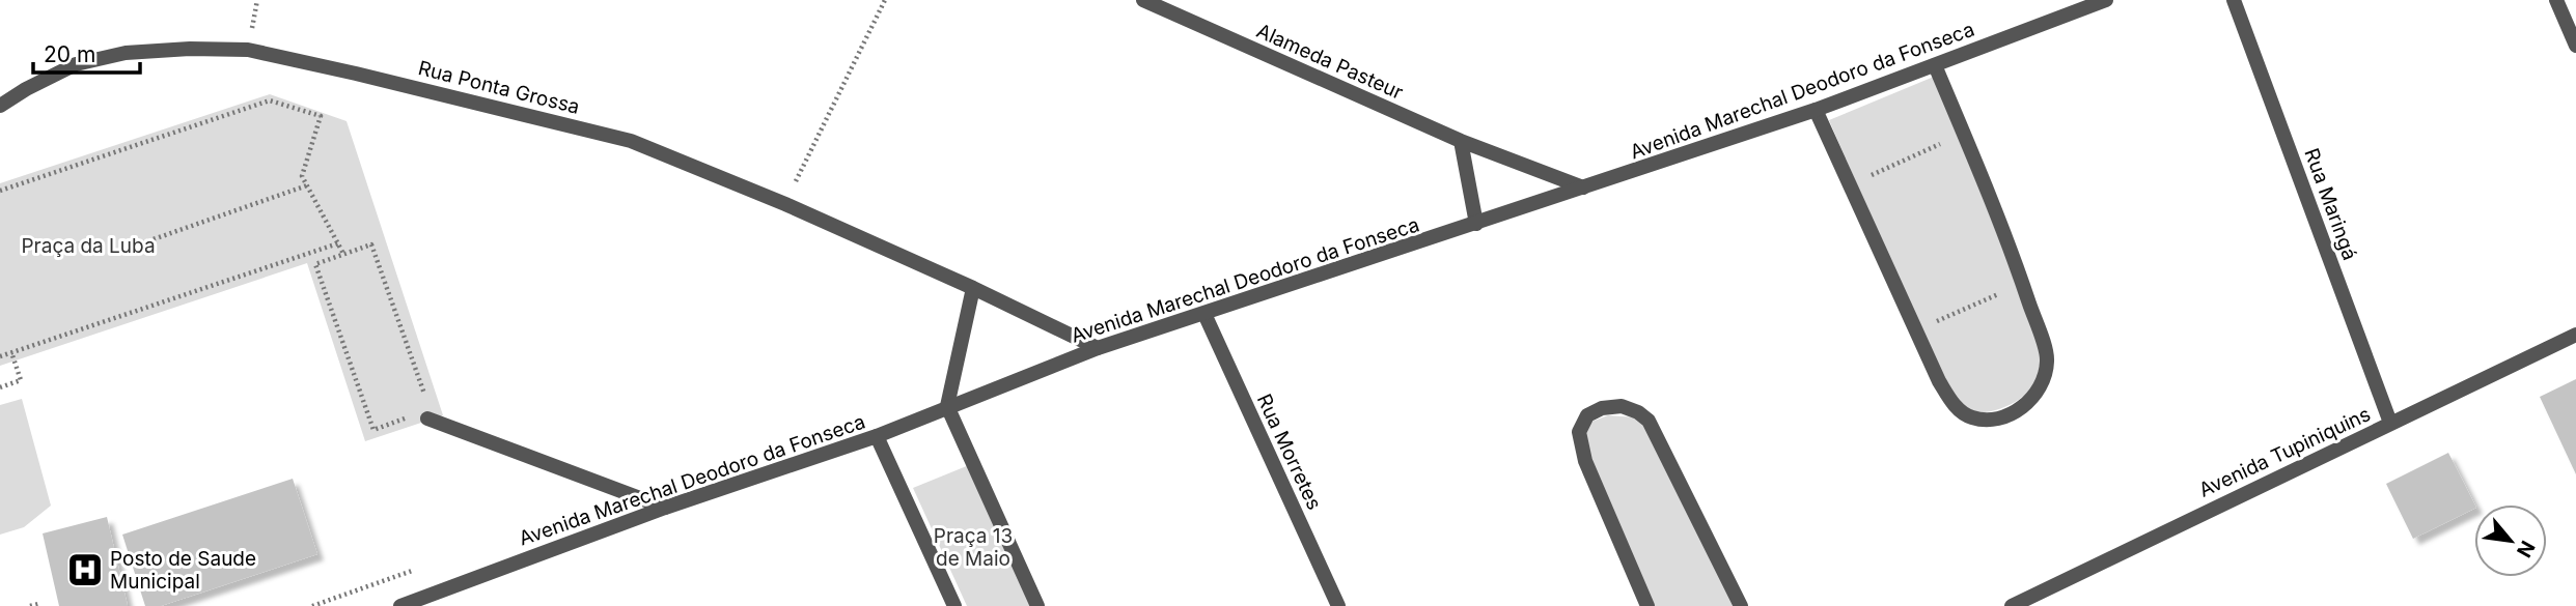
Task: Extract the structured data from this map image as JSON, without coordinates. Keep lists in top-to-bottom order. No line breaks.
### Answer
{"streets":{"street":["Alameda Pasteur","Rua Ponta Grossa","Avenida Marechal Deodoro da Fonseca","Rua Maringá","Rua Morretes","Avenida Tupiniquins"]},"crossings":[["Alameda Pasteur","Avenida Marechal Deodoro da Fonseca"],["Rua Ponta Grossa","Avenida Marechal Deodoro da Fonseca"],["Avenida Marechal Deodoro da Fonseca","Rua Morretes"],["Rua Maringá","Avenida Tupiniquins"]],"parks":["Praça da Luba","Praça 13 de Maio"],"places":{"hospital":["Posto de Saude Municipal"]},"scale_bar":"20 m","north":"bottom right"}
